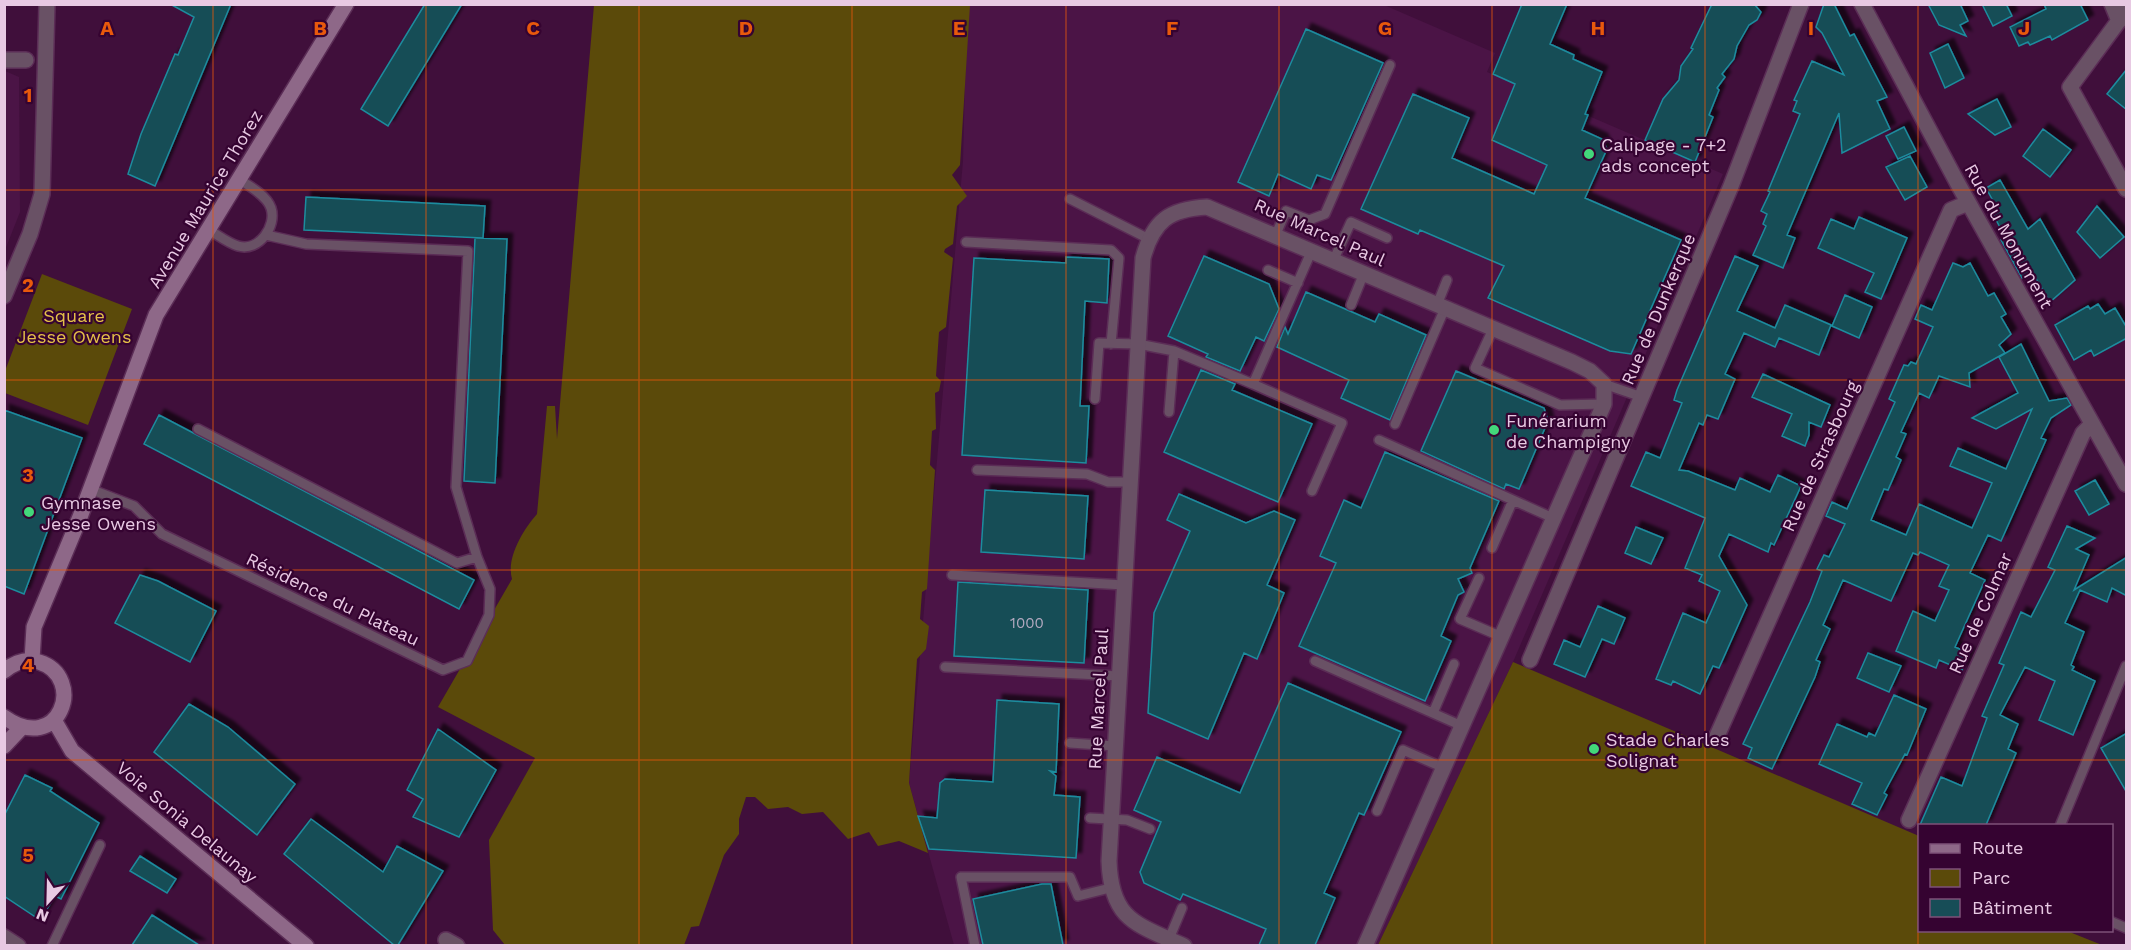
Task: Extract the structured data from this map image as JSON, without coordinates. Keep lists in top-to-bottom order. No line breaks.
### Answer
{"streets":{"main road":["Avenue Maurice Thorez","Voie Sonia Delaunay"],"street":["Rue Marcel Paul","Rue du Monument","Rue de Dunkerque","Rue de Strasbourg","Rue de Colmar"],"lane":["Résidence du Plateau"]},"crossings":[["Avenue Maurice Thorez","Résidence du Plateau"],["Rue du Monument","Rue de Strasbourg"],["Rue du Monument","Rue de Colmar"]],"parks":["Square Jesse Owens"],"places":["Calipage - 7+2 ads concept","Funérarium de Champigny","Gymnase Jesse Owens","Stade Charles Solignat"],"house_numbers":["1000"],"legend":["Route","Parc","Bâtiment"],"north":"bottom","grid":{"columns":["A","B","C","D","E","F","G","H","I","J"],"rows":["1","2","3","4","5"]}}
